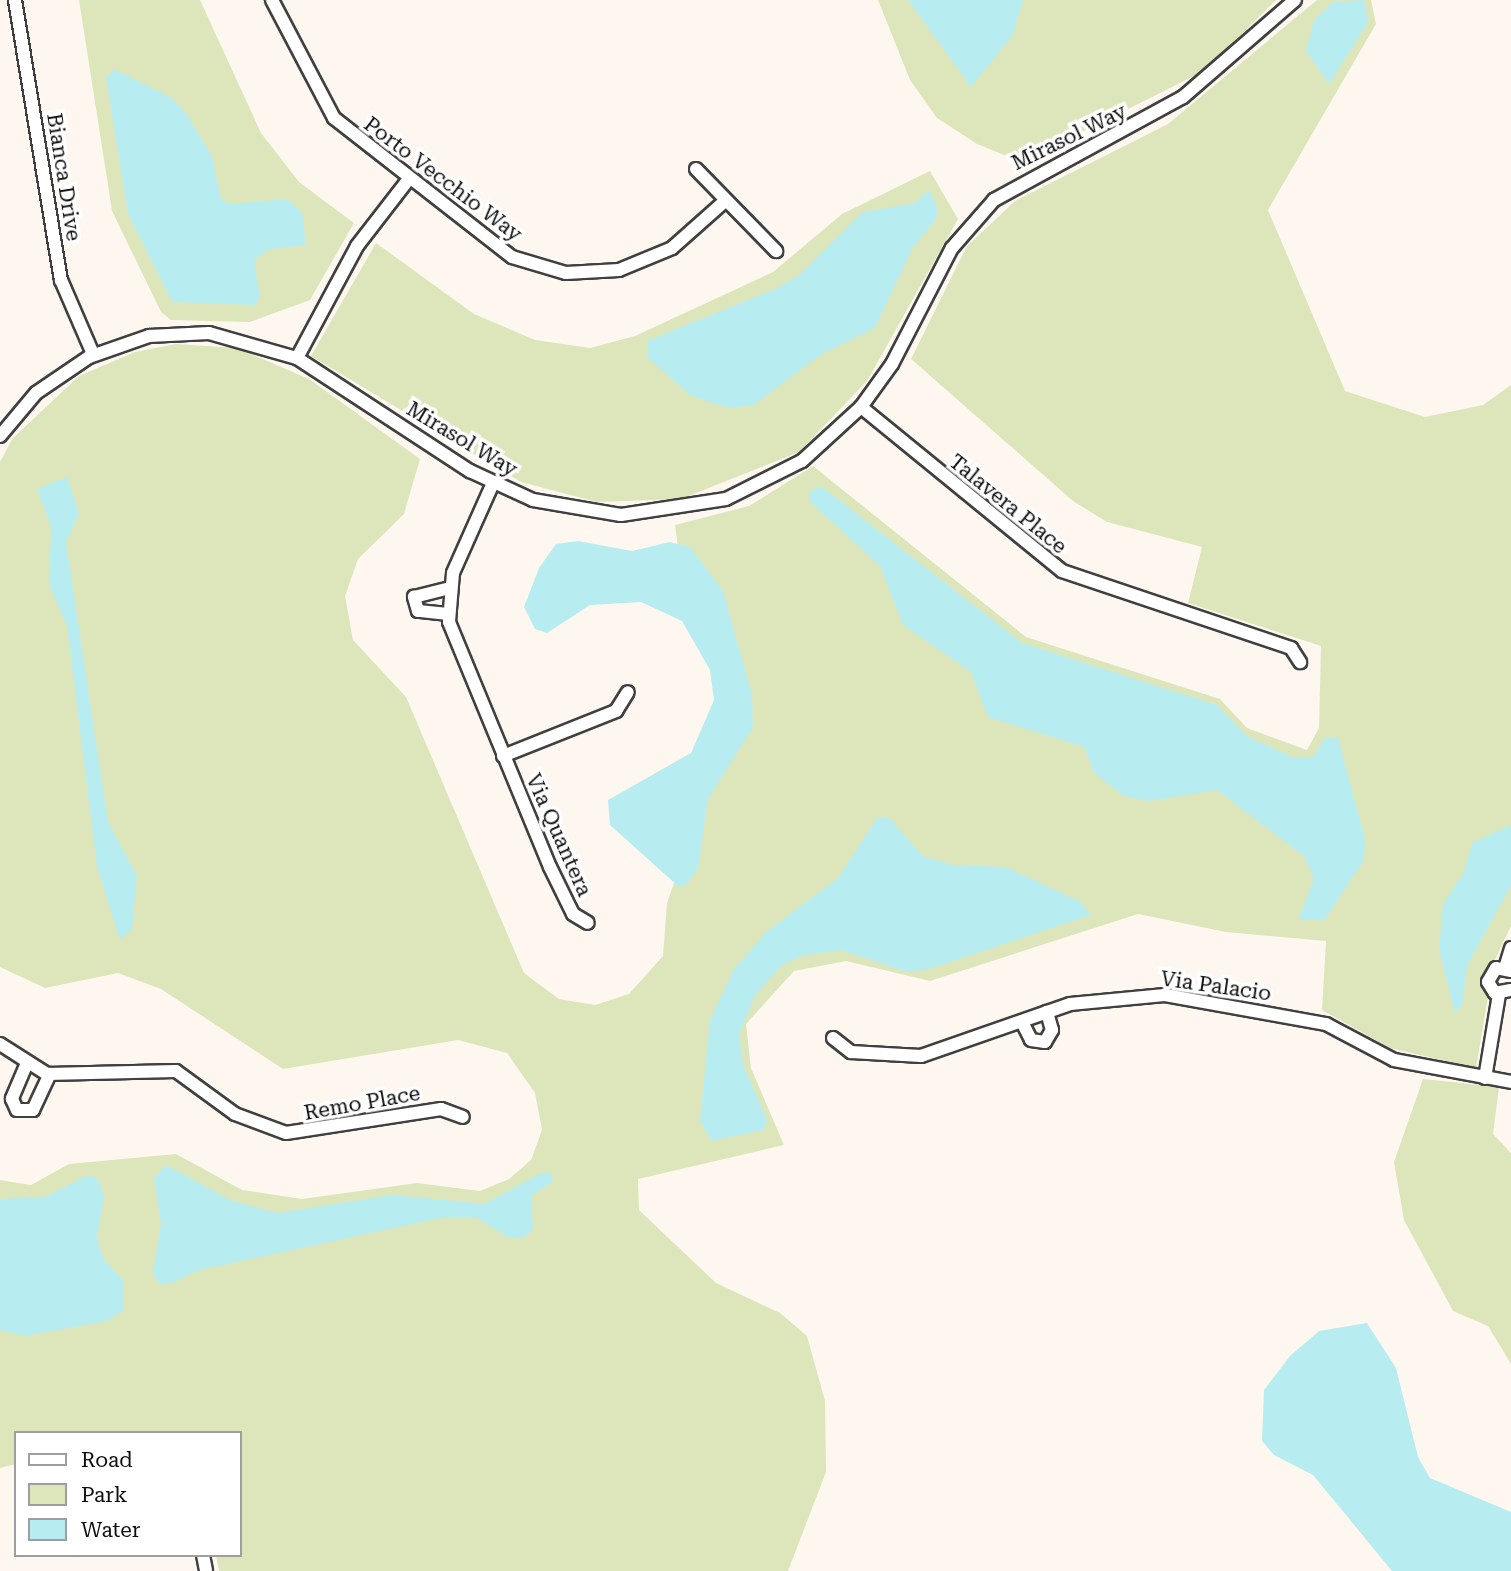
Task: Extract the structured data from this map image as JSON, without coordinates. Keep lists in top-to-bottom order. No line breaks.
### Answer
{"streets":{"street":["Mirasol Way","Bianca Drive","Porto Vecchio Way","Talavera Place","Via Quantera","Via Palacio","Remo Place"]},"crossings":[["Mirasol Way","Bianca Drive"],["Mirasol Way","Talavera Place"],["Mirasol Way","Via Quantera"]],"legend":["Road","Park","Water"]}
